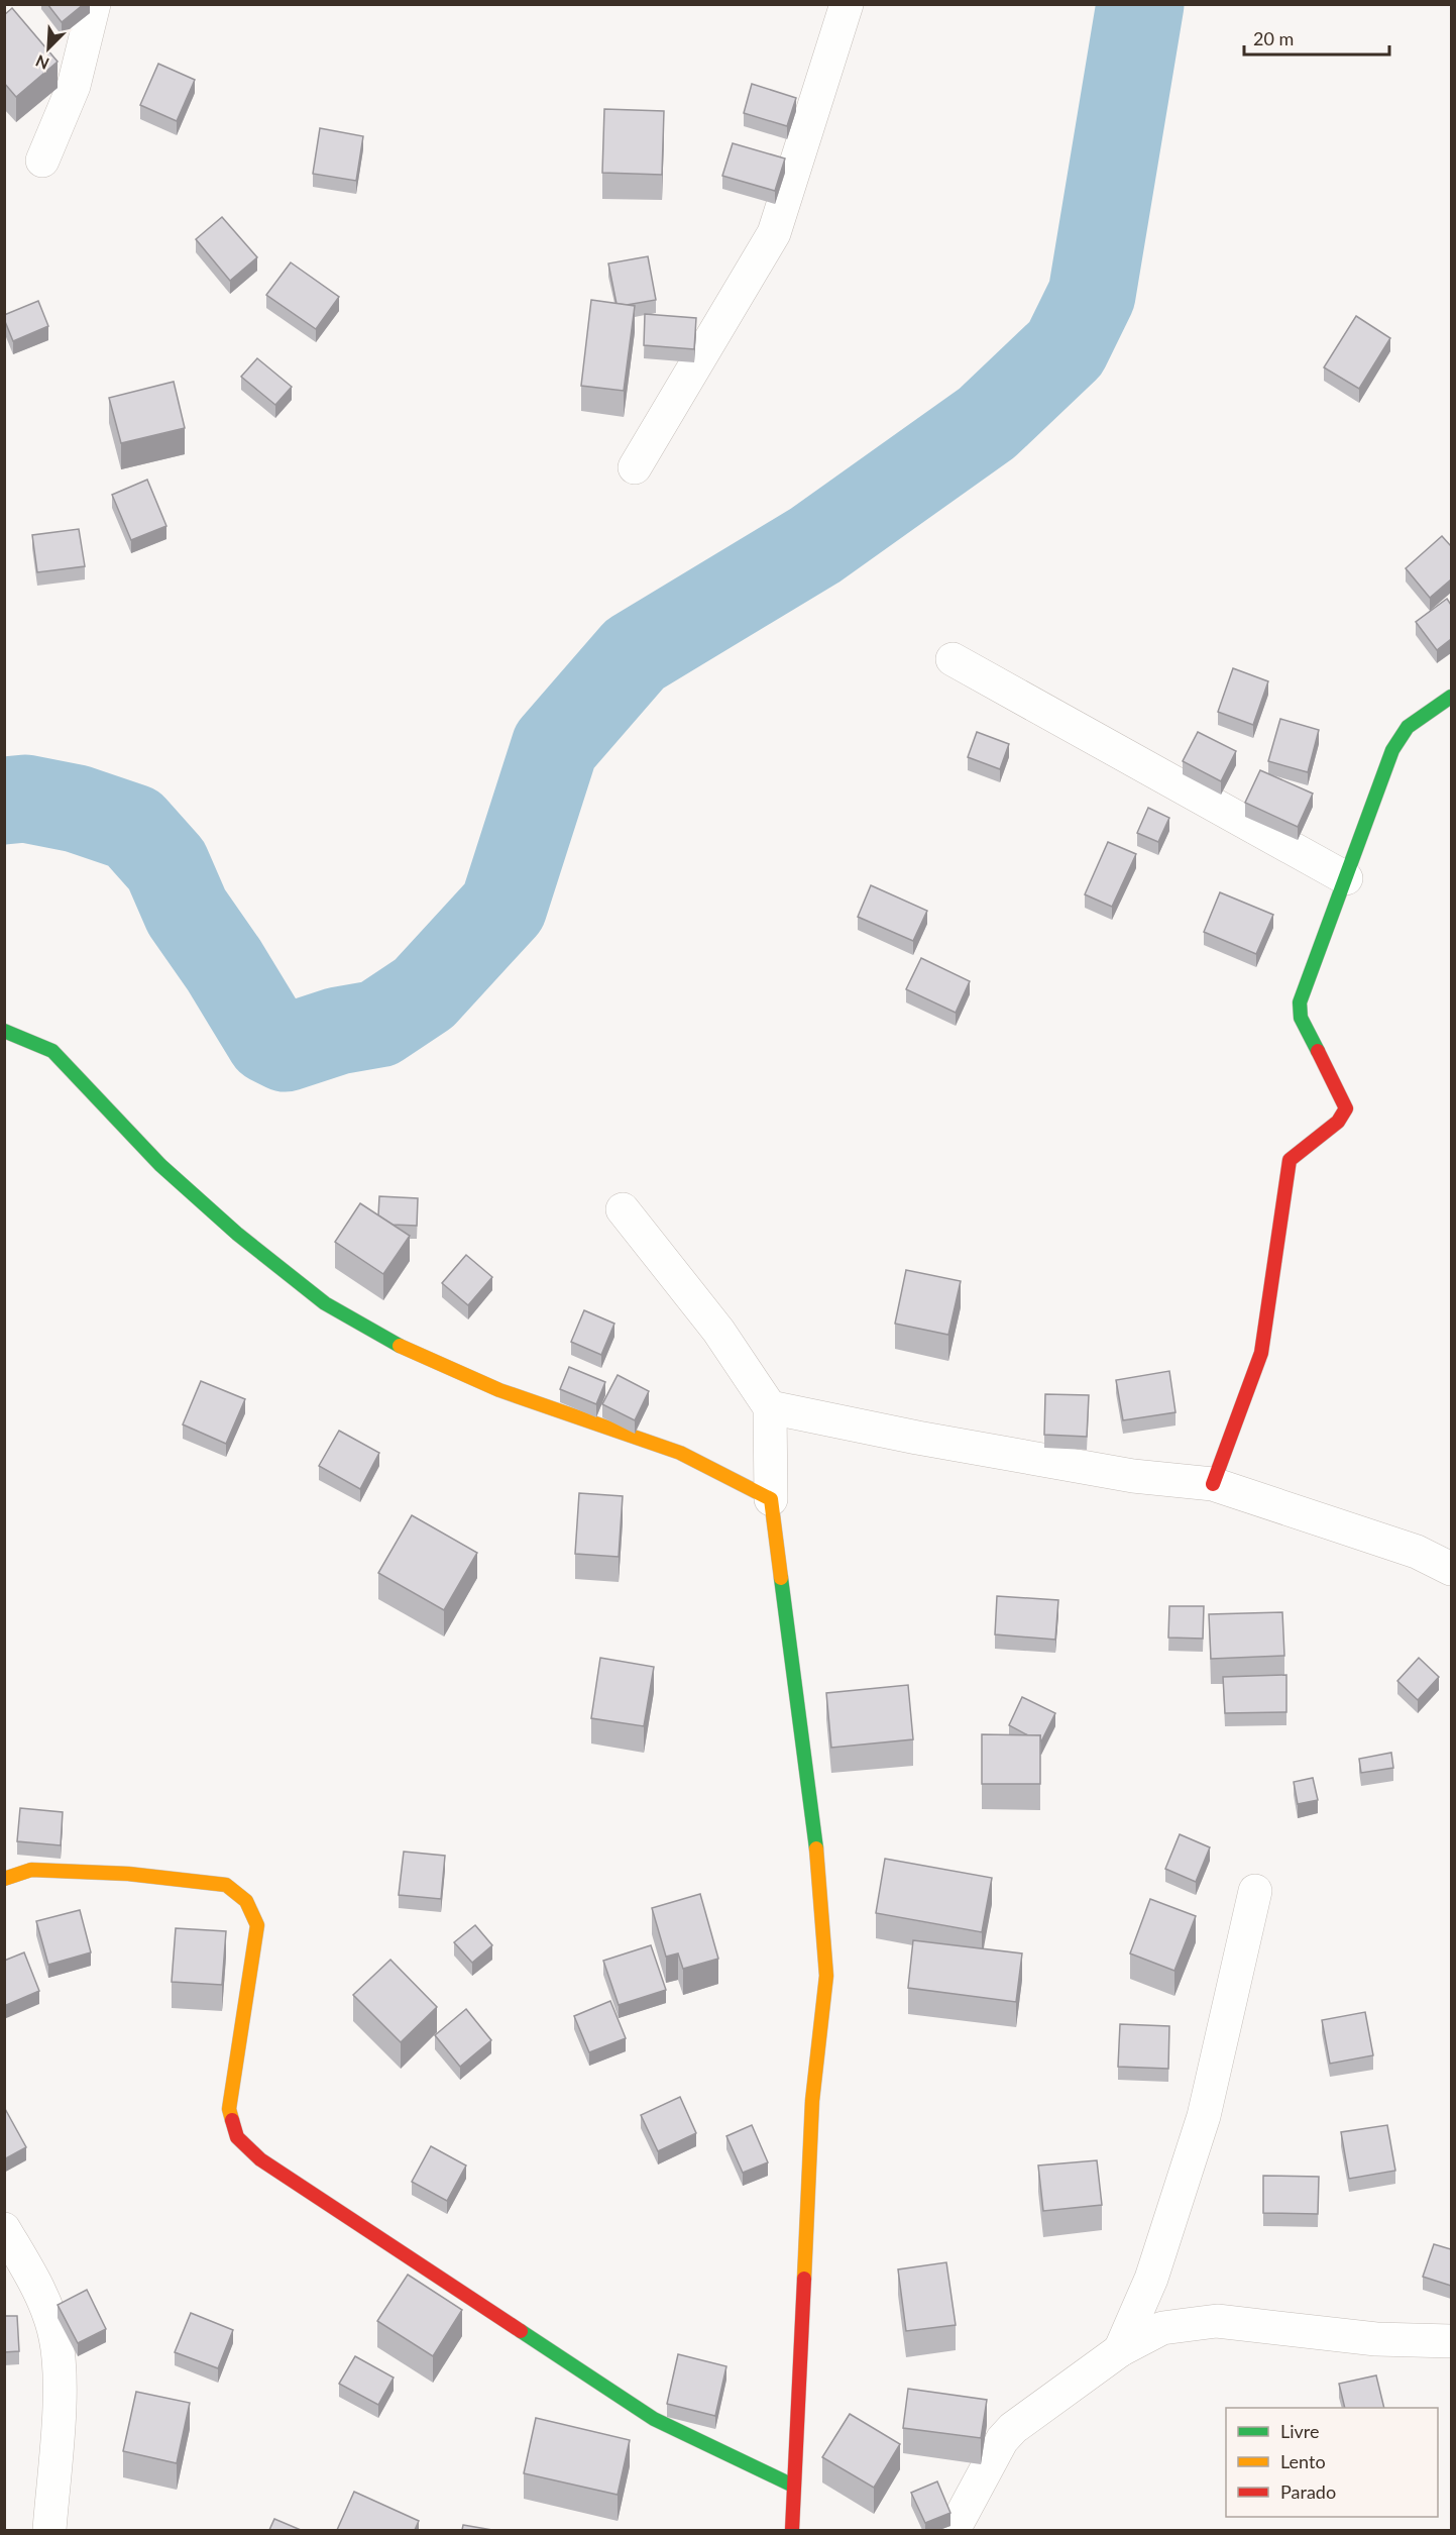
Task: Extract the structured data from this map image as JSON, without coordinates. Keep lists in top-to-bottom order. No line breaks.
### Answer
{"legend":["Livre","Lento","Parado"],"scale_bar":"20 m","north":"bottom left"}
